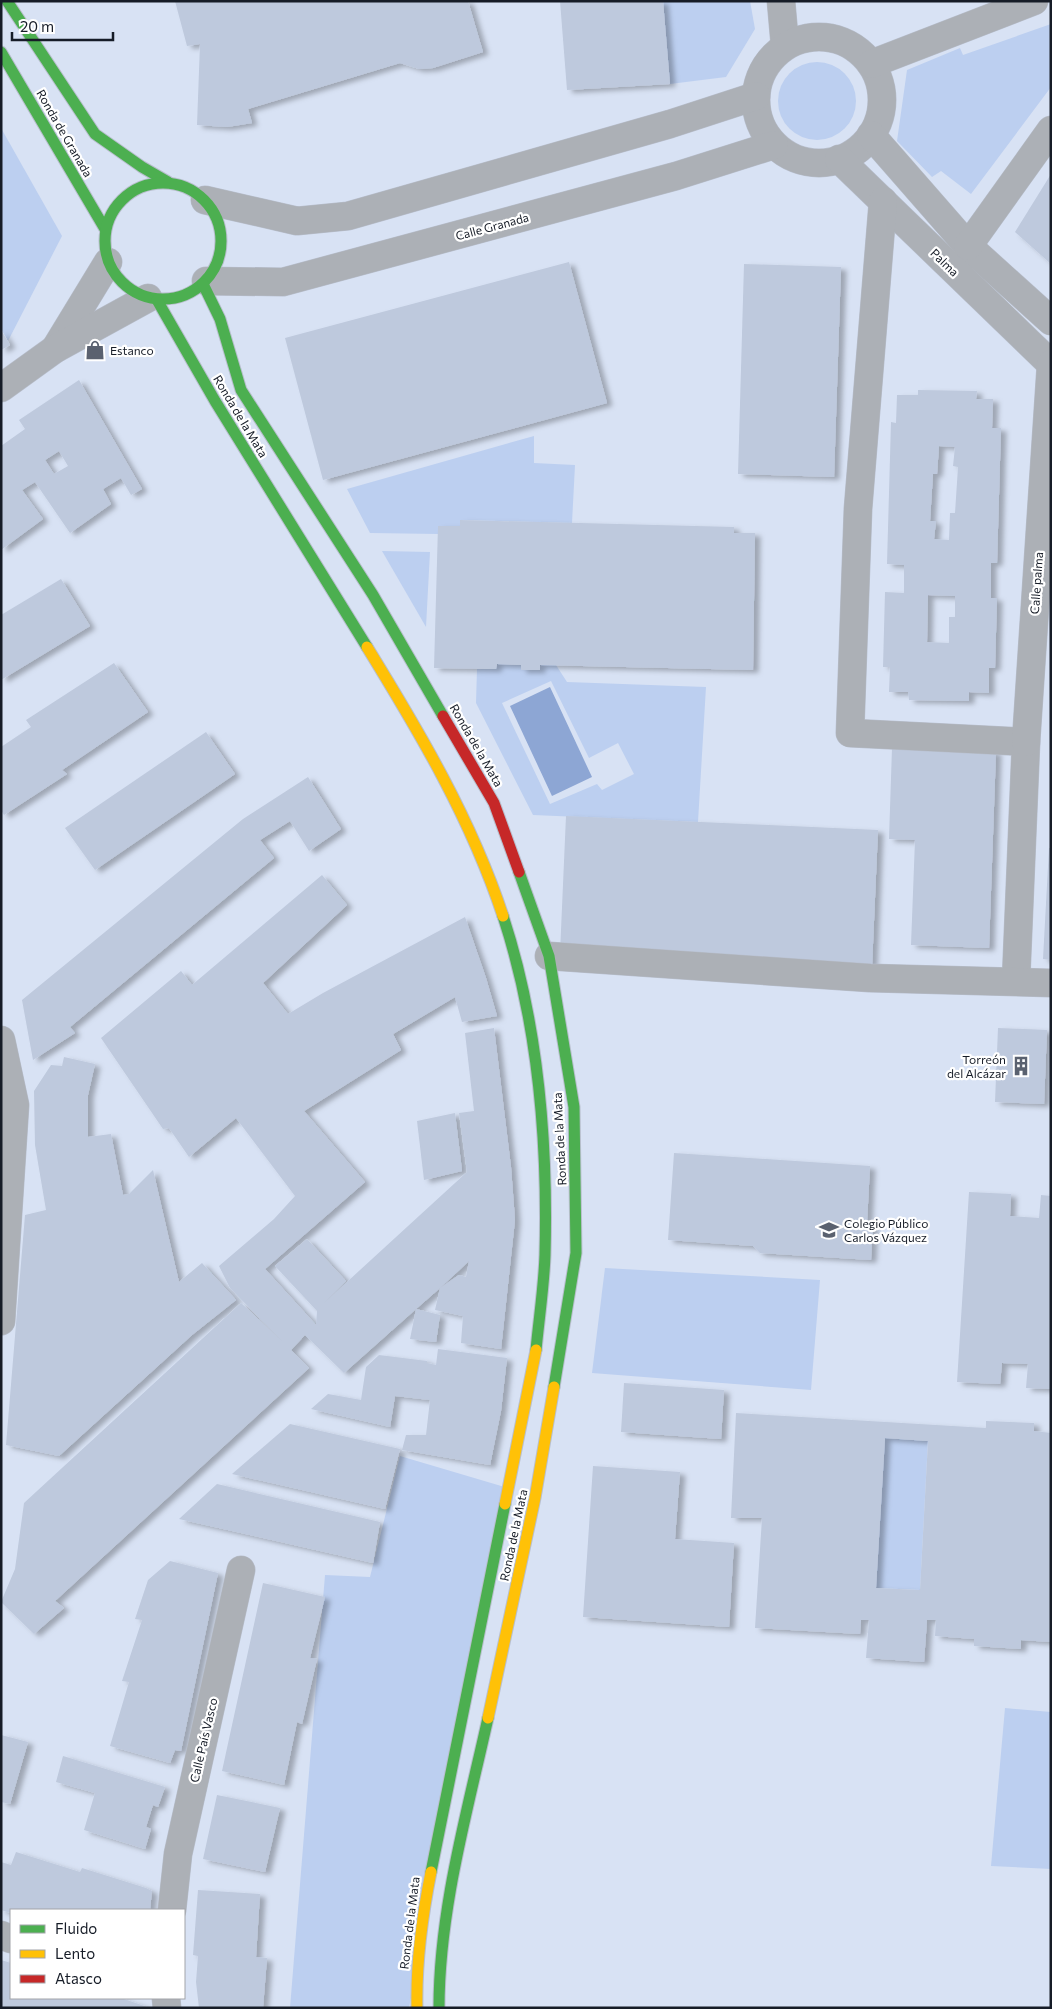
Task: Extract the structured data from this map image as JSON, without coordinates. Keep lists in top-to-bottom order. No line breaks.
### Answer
{"streets":{"highway":["Ronda de Granada","Ronda de la Mata"],"street":["Calle Granada","Palma","Calle palma","Calle País Vasco"]},"crossings":[["Ronda de Granada","Calle Granada"],["Ronda de Granada","Ronda de la Mata"],["Calle Granada","Palma"],["Calle Granada","Ronda de la Mata"],["Palma","Calle palma"]],"places":{"shop":["Estanco"],"building":["Torreón del Alcázar"],"school or university":["Colegio Público Carlos Vázquez"]},"legend":["Fluido","Lento","Atasco"],"scale_bar":"20 m"}
